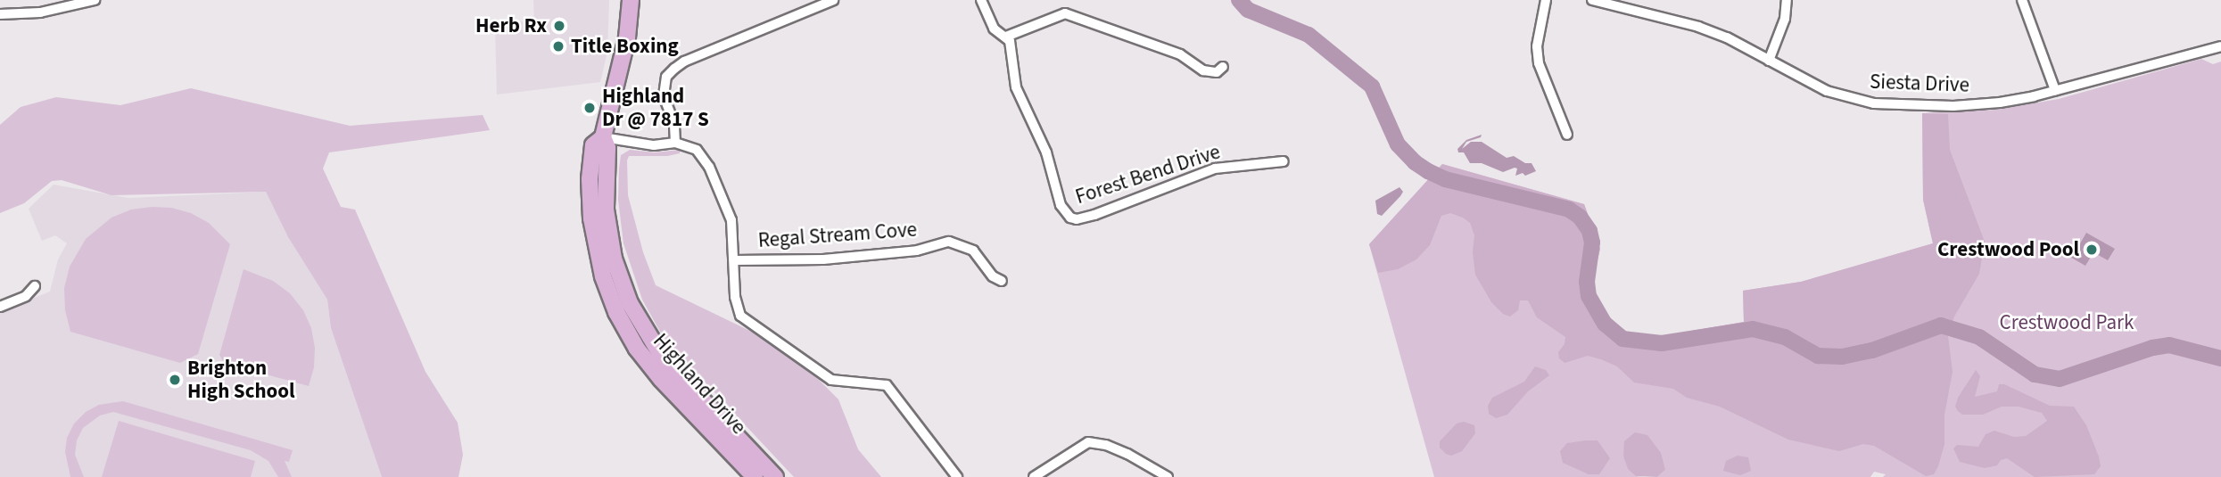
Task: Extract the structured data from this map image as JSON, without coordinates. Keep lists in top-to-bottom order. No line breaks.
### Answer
{"streets":{"main road":["Highland Drive"],"street":["Siesta Drive","Forest Bend Drive","Regal Stream Cove"]},"parks":["Crestwood Park"],"places":["Herb Rx","Title Boxing","Highland Dr @ 7817 S","Crestwood Pool","Brighton High School"]}
